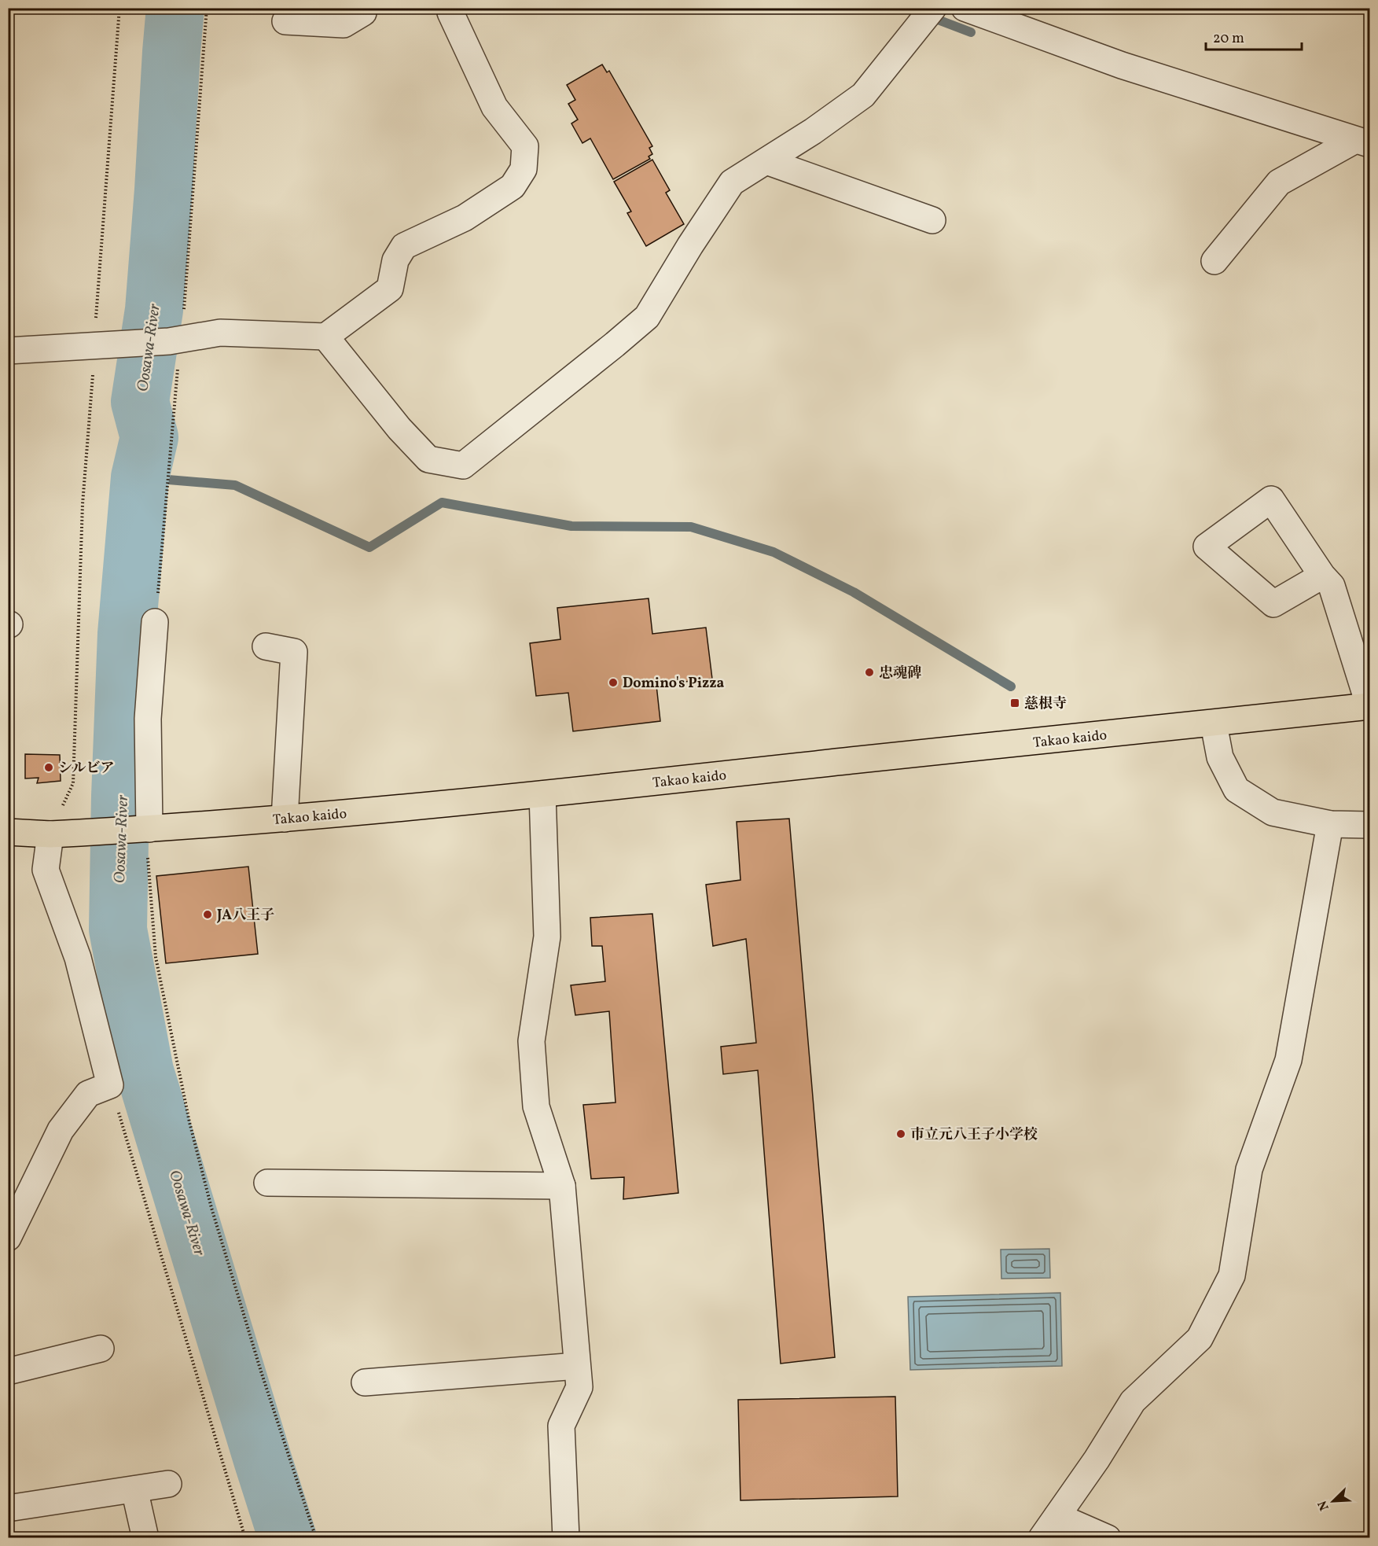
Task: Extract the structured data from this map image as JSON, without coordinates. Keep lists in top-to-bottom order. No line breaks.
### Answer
{"streets":{"main road":["Takao kaido"]},"water":["Oosawa-River"],"places":{"other":["忠魂碑","Domino's Pizza","シルビア","JA八王子","市立元八王子小学校"],"transit":["慈根寺"]},"scale_bar":"20 m","north":"bottom left"}
